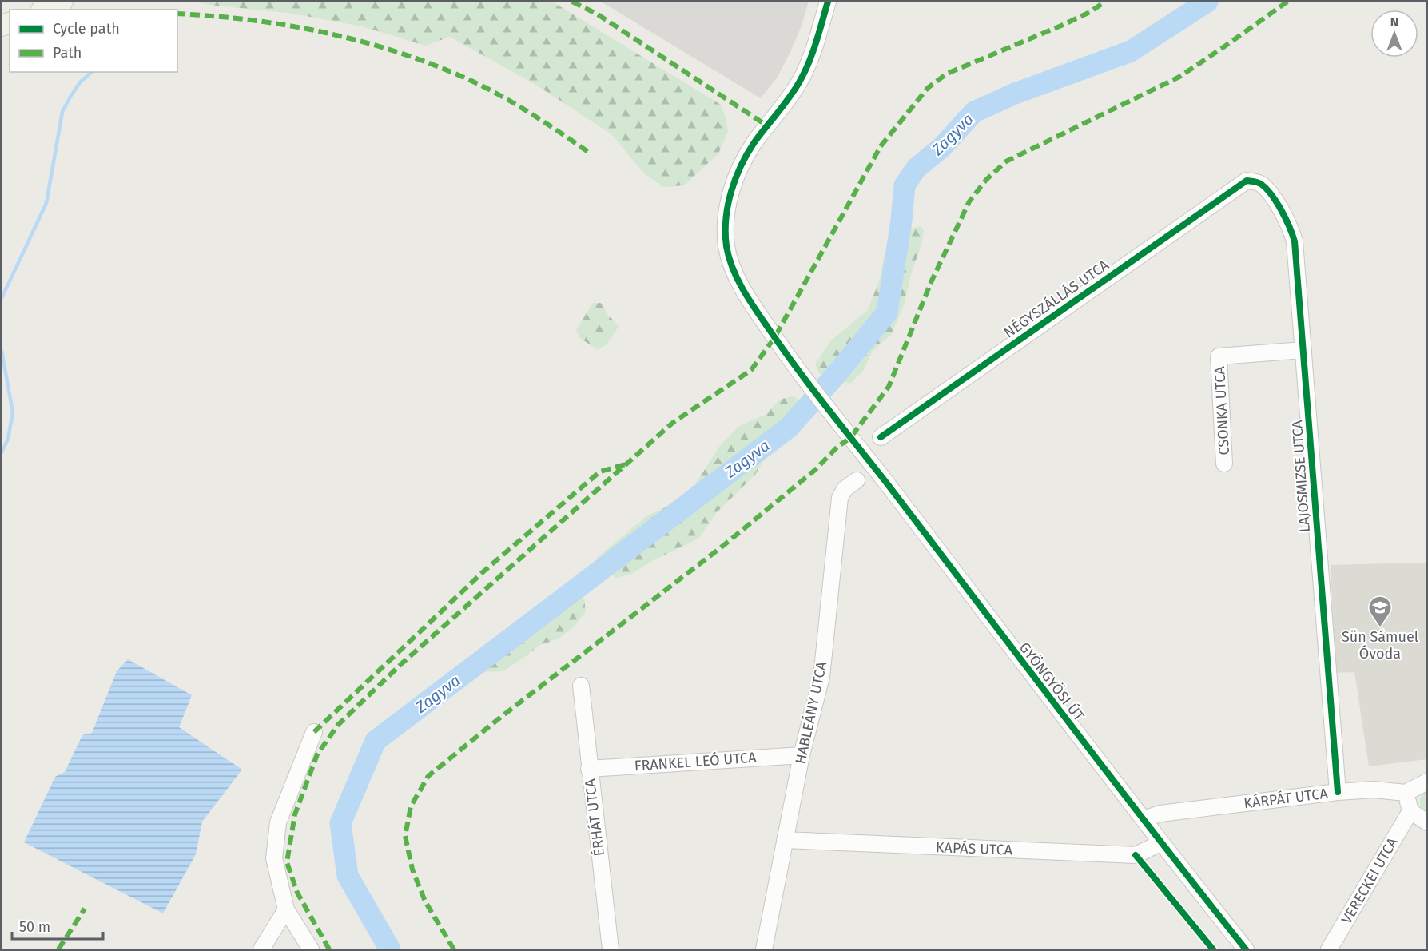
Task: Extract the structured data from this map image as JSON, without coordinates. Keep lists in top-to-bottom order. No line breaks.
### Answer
{"streets":{"street":["NÉGYSZÁLLÁS UTCA","CSONKA UTCA","LAJOSMIZSE UTCA","GYÖNGYÖSI ÚT","HABLEÁNY UTCA","FRANKEL LEÓ UTCA","KÁRPÁT UTCA","ÉRHÁT UTCA","KAPÁS UTCA","VERECKEI UTCA"]},"crossings":[["NÉGYSZÁLLÁS UTCA","LAJOSMIZSE UTCA"],["CSONKA UTCA","LAJOSMIZSE UTCA"],["LAJOSMIZSE UTCA","KÁRPÁT UTCA"],["GYÖNGYÖSI ÚT","KÁRPÁT UTCA"],["GYÖNGYÖSI ÚT","KAPÁS UTCA"],["HABLEÁNY UTCA","FRANKEL LEÓ UTCA"],["HABLEÁNY UTCA","KAPÁS UTCA"],["FRANKEL LEÓ UTCA","ÉRHÁT UTCA"]],"water":["Zagyva"],"places":{"school or university":["Sün Sámuel Óvoda"]},"legend":["Cycle path","Path"],"scale_bar":"50 m","north":"top"}
